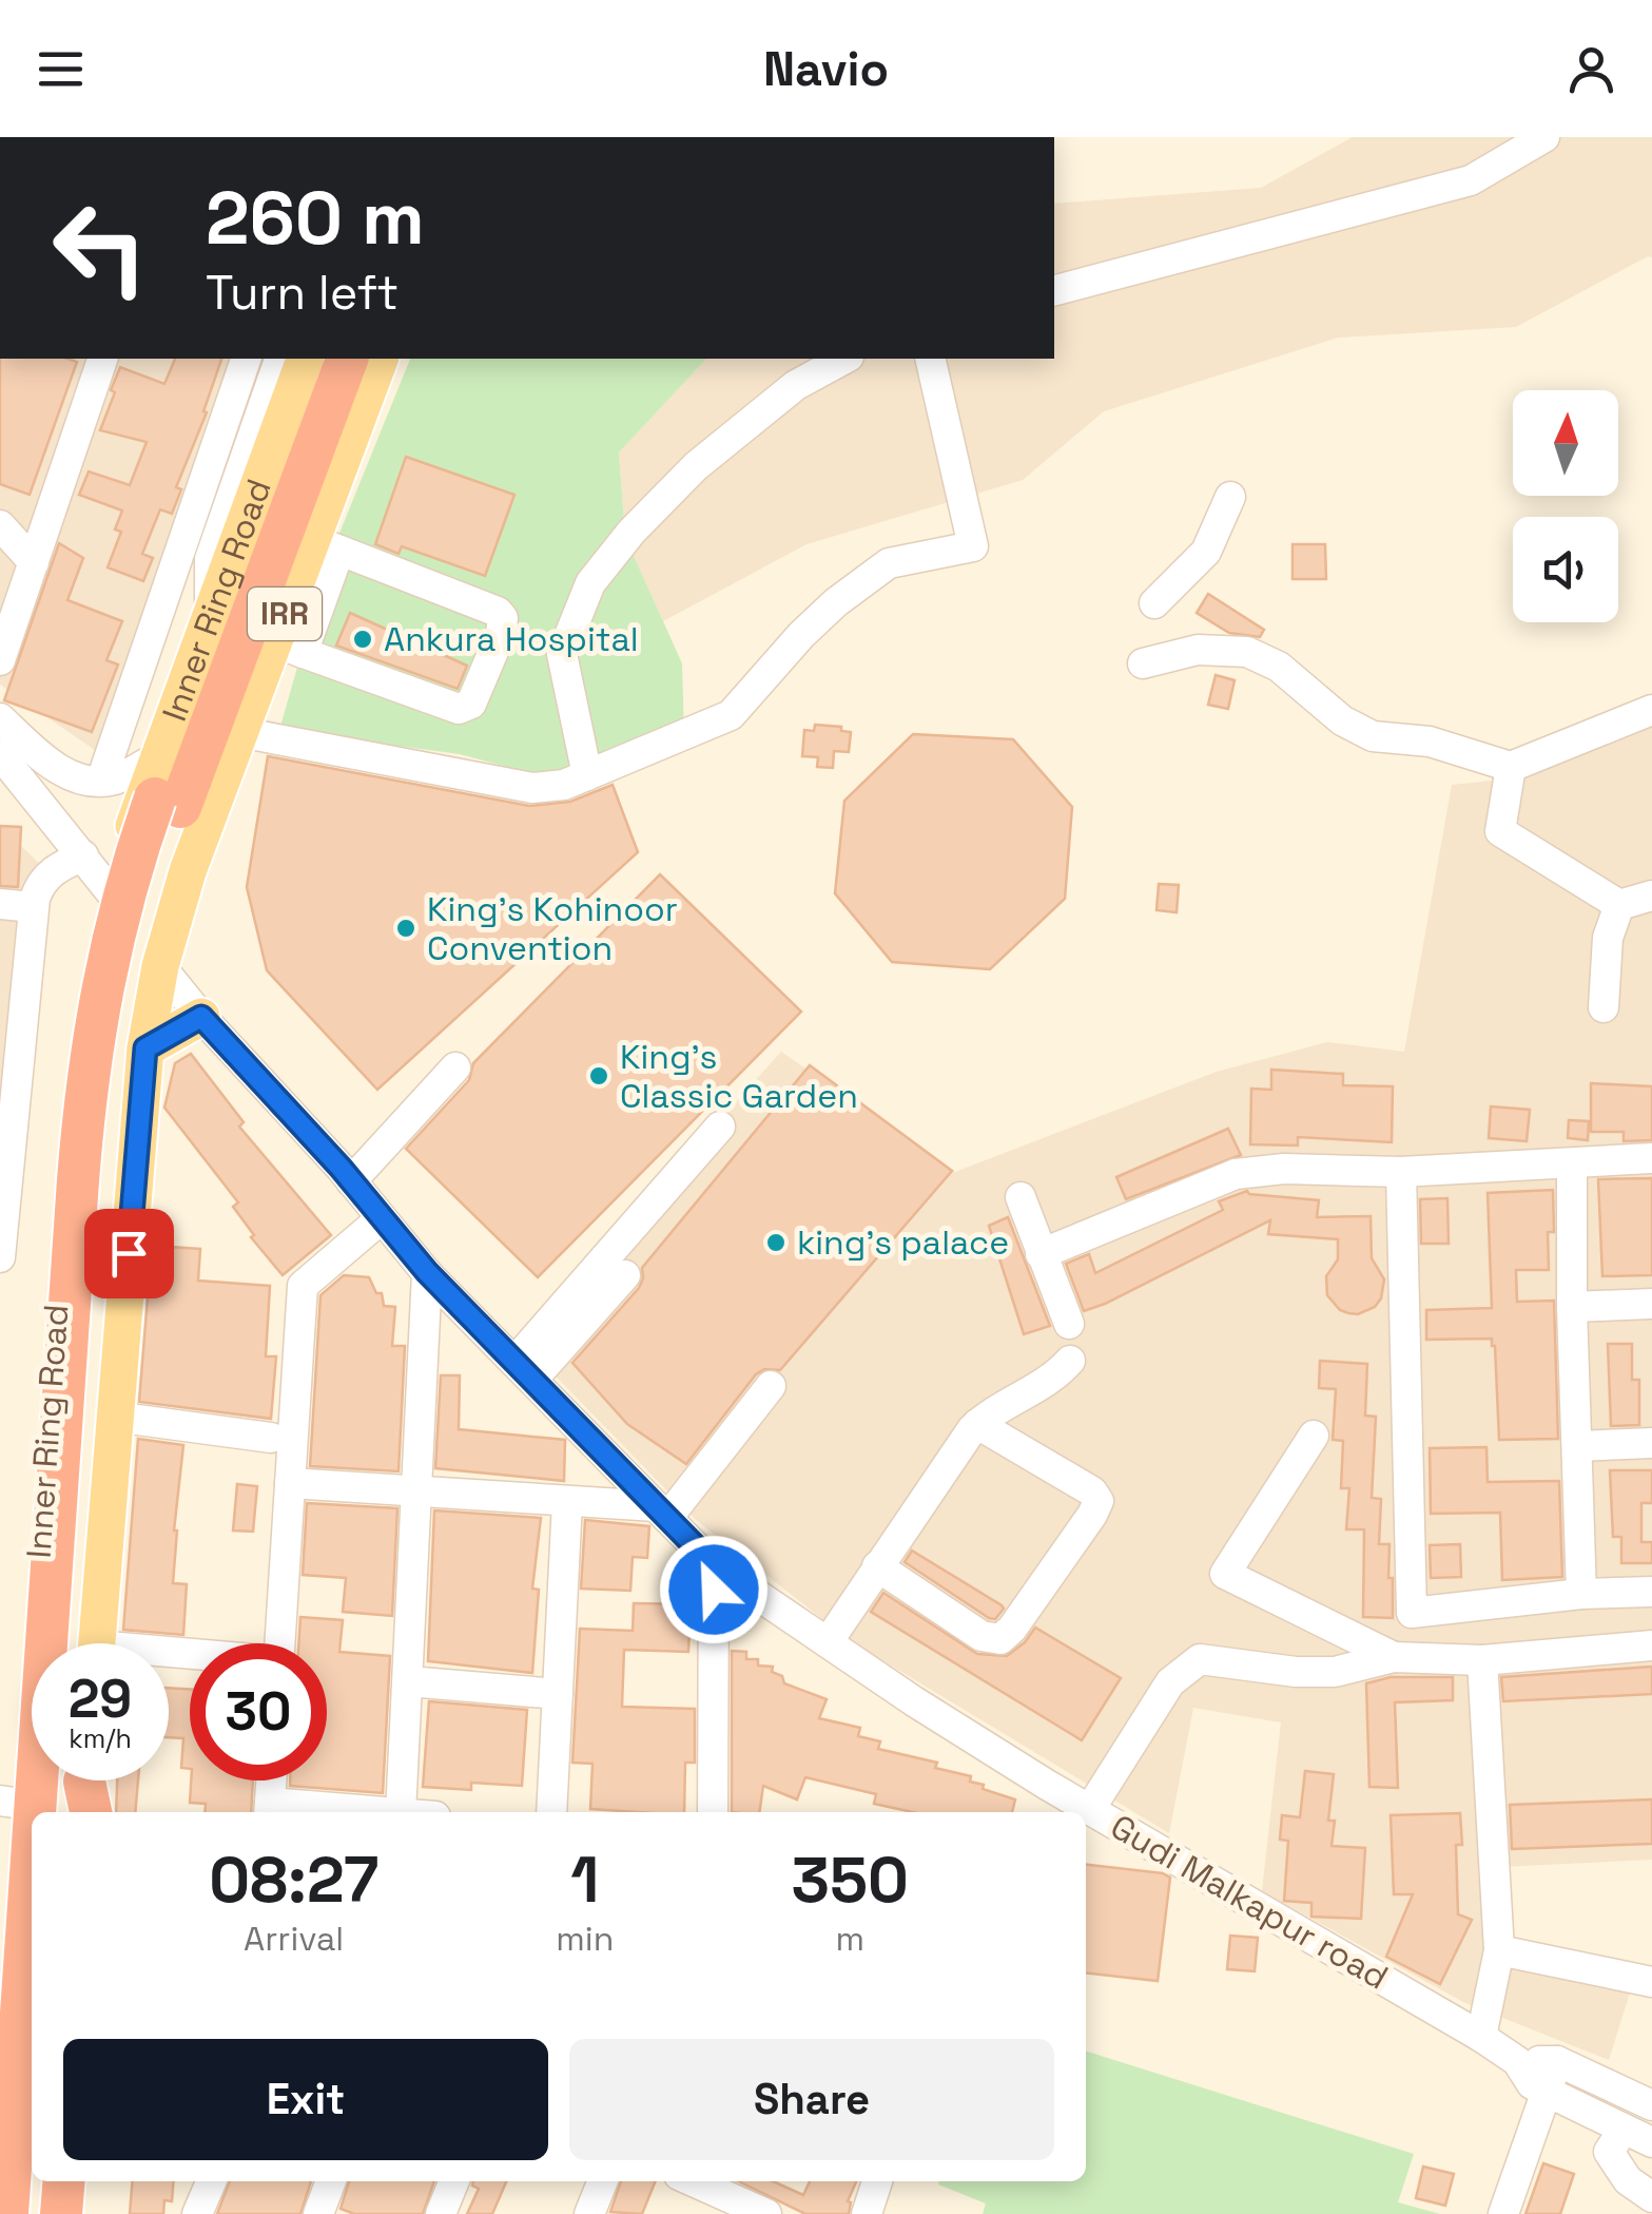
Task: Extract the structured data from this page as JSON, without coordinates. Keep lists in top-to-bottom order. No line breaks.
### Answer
{"streets":{"main road":["Inner Ring Road","IRR"],"street":["Gudi Malkapur road"]},"crossings":[["Inner Ring Road","Gudi Malkapur road"]],"places":["Ankura Hospital","King's Kohinoor Convention","King's Classic Garden","king's palace"],"north":"top","page":{"header":"Navio","turn":["260 m","Turn left"],"speed":"29 km/h","limit":"30","eta":["08:27","Arrival","1","min","350","m"],"buttons":["Exit","Share"]}}
